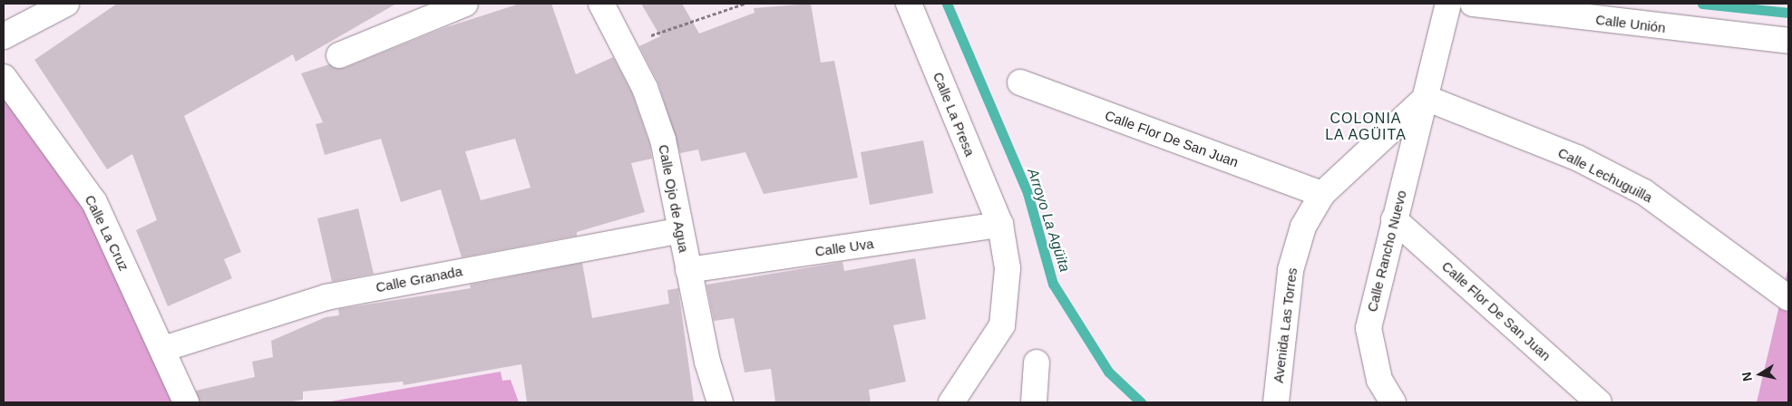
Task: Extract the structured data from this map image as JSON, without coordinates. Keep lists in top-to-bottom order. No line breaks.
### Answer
{"streets":{"street":["Calle Unión","Calle La Presa","Calle Flor De San Juan","Calle Lechuguilla","Calle Ojo de Agua","Calle La Cruz","Calle Uva","Calle Rancho Nuevo","Calle Granada","Avenida Las Torres"]},"crossings":[["Calle La Presa","Calle Uva"],["Calle Flor De San Juan","Calle Rancho Nuevo"],["Calle Flor De San Juan","Avenida Las Torres"],["Calle Lechuguilla","Calle Rancho Nuevo"],["Calle Lechuguilla","Avenida Las Torres"],["Calle Ojo de Agua","Calle Uva"],["Calle Ojo de Agua","Calle Granada"],["Calle La Cruz","Calle Granada"],["Calle Rancho Nuevo","Avenida Las Torres"]],"districts":["COLONIA LA AGÜITA"],"water":["Arroyo La Agüita"],"north":"left"}
